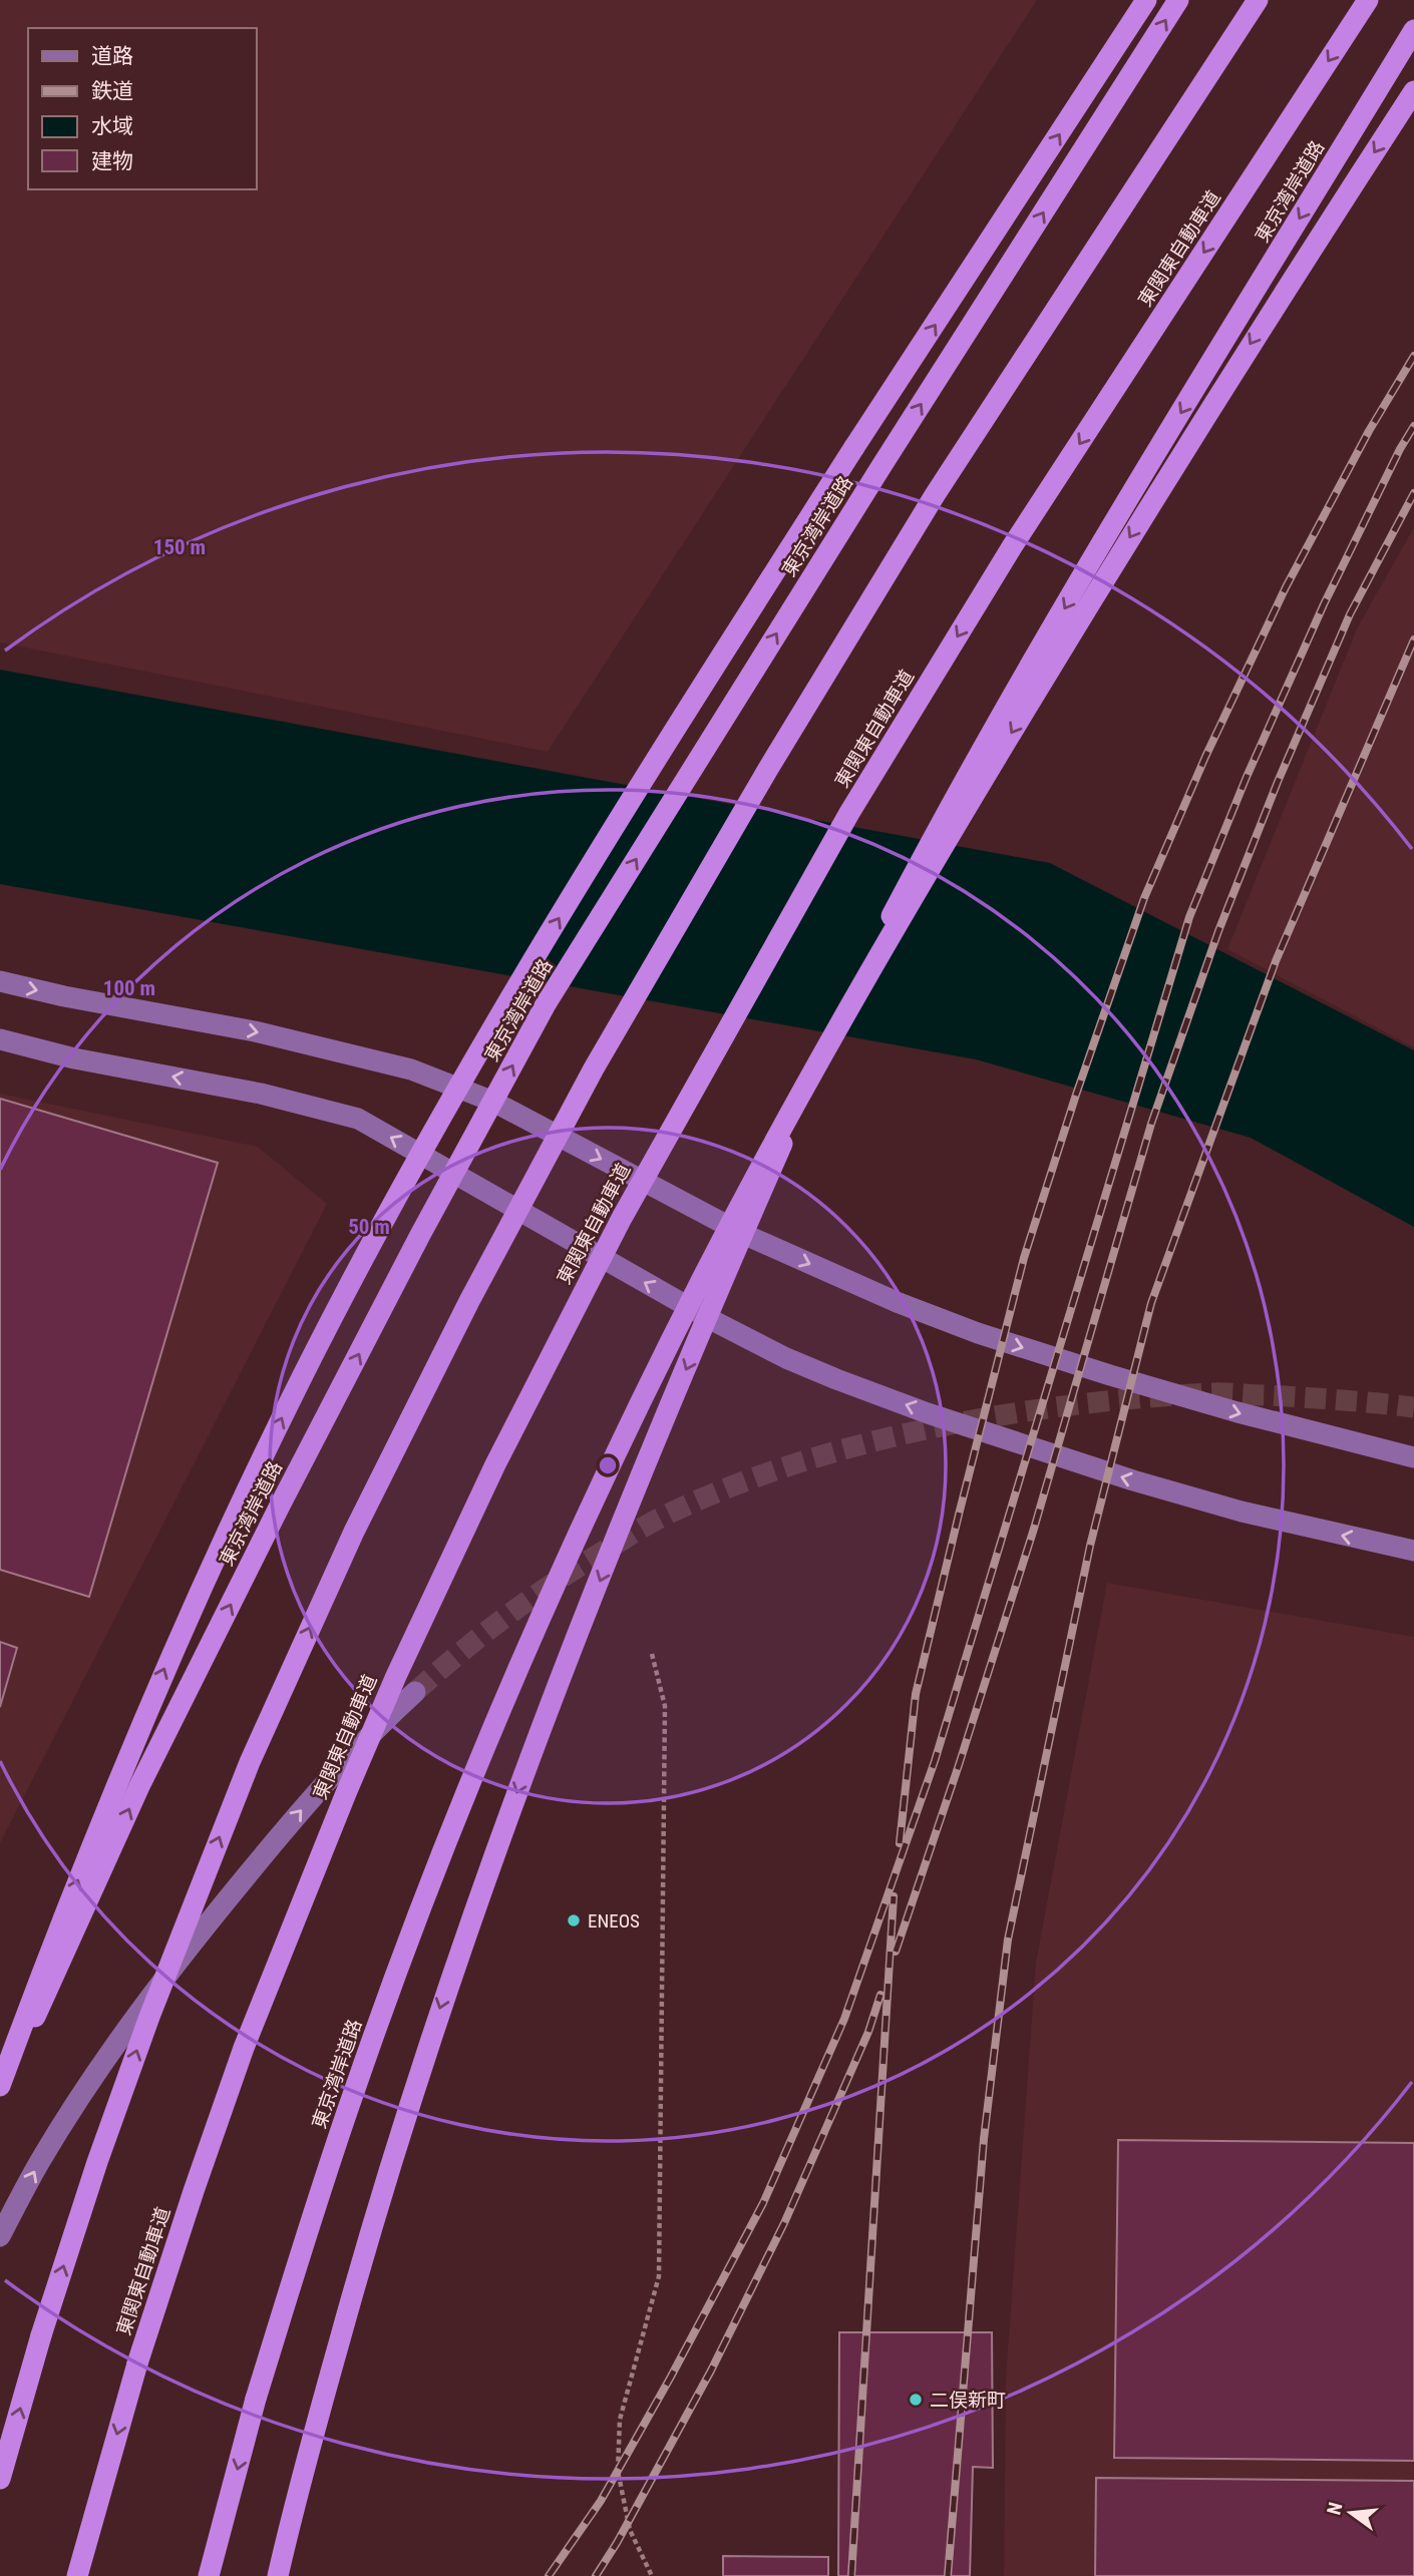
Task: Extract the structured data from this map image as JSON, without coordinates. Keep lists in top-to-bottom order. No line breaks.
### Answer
{"streets":{"highway":["東京湾岸道路","東関東自動車道"]},"places":["ENEOS","二俣新町"],"legend":["道路","鉄道","水域","建物"],"north":"left","rings":["150 m","100 m","50 m"]}
